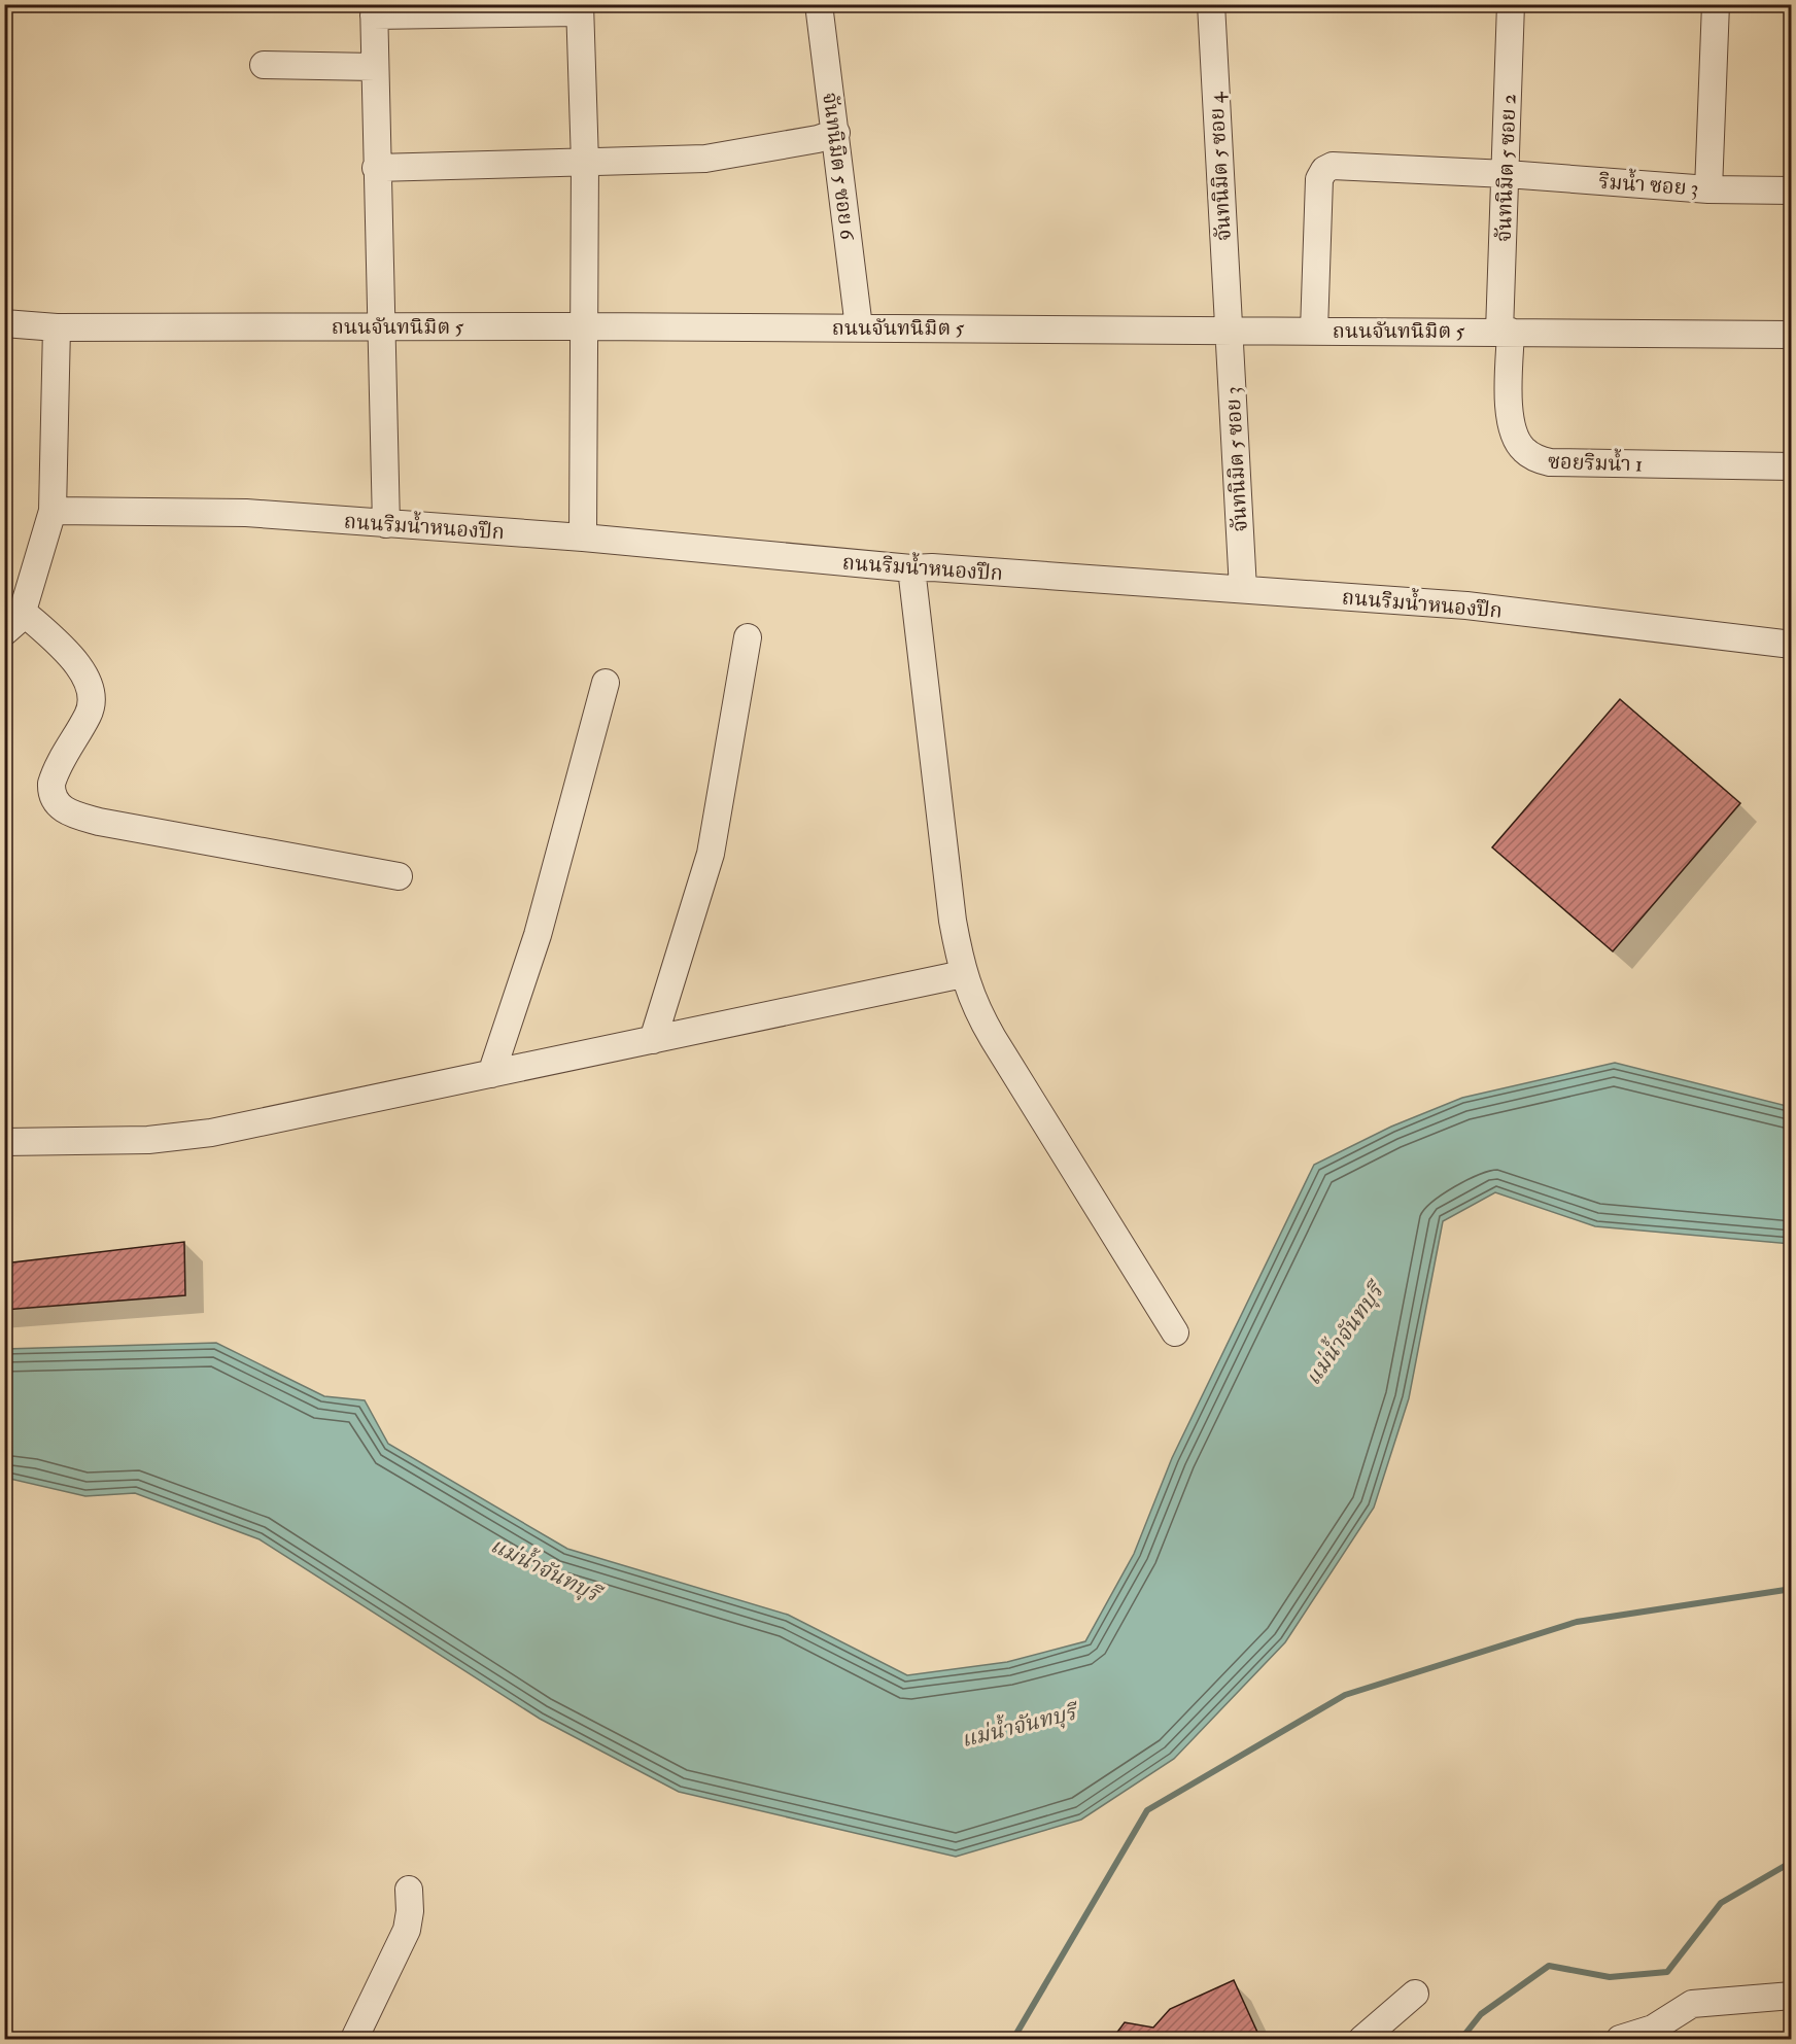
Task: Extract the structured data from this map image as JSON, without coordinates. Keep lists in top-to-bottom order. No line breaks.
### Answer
{"streets":{"street":["จันทนิมิต 5 ซอย 6","จันทนิมิต 5 ซอย 4","จันทนิมิต 5 ซอย 2","ริมน้ำ ซอย 3","ถนนจันทนิมิต 5","จันทนิมิต 5 ซอย 3","ซอยริมน้ำ 1","ถนนริมน้ำหนองปึก"]},"crossings":[["จันทนิมิต 5 ซอย 6","ถนนจันทนิมิต 5"],["จันทนิมิต 5 ซอย 4","ถนนจันทนิมิต 5"],["จันทนิมิต 5 ซอย 4","จันทนิมิต 5 ซอย 3"],["จันทนิมิต 5 ซอย 2","ริมน้ำ ซอย 3"],["จันทนิมิต 5 ซอย 2","ถนนจันทนิมิต 5"],["จันทนิมิต 5 ซอย 2","ซอยริมน้ำ 1"],["ริมน้ำ ซอย 3","ถนนจันทนิมิต 5"],["ถนนจันทนิมิต 5","จันทนิมิต 5 ซอย 3"],["ถนนจันทนิมิต 5","ซอยริมน้ำ 1"],["จันทนิมิต 5 ซอย 3","ถนนริมน้ำหนองปึก"]],"water":["แม่น้ำจันทบุรี"]}
